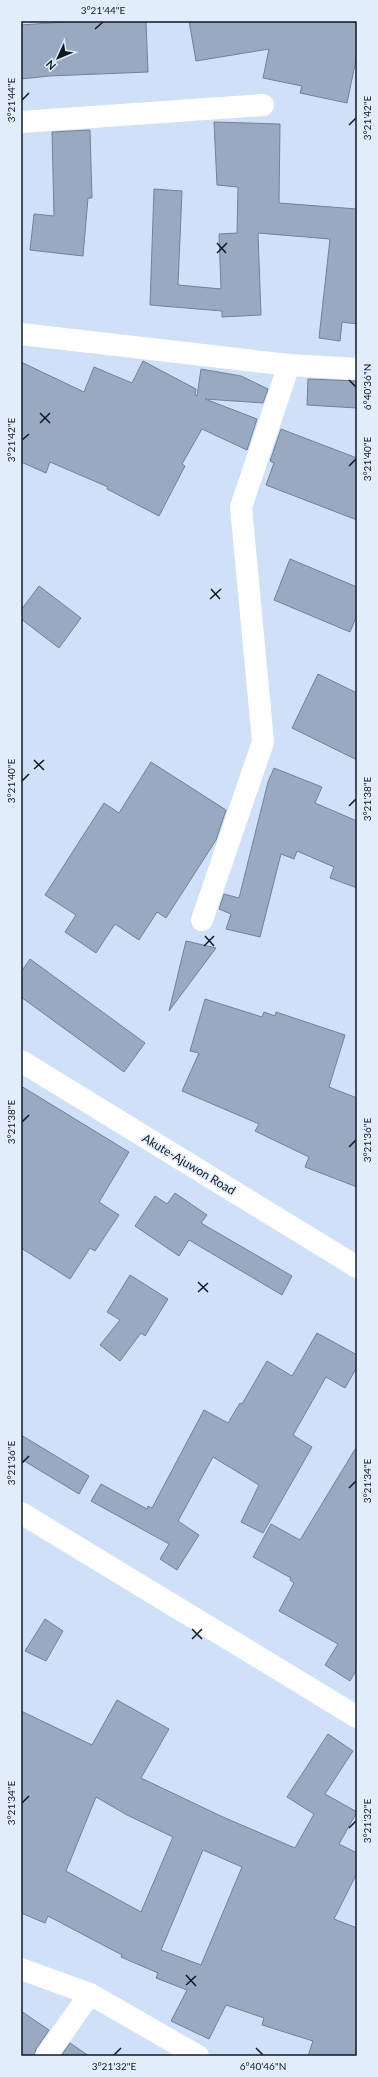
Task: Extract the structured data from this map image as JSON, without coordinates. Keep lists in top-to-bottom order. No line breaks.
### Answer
{"streets":{"street":["Akute-Ajuwon Road"]},"north":"bottom left","coordinates":["3°21'44\"E","3°21'42\"E","6°40'36\"N","3°21'40\"E","3°21'38\"E","3°21'36\"E","3°21'34\"E","3°21'32\"E","6°40'46\"N"]}
